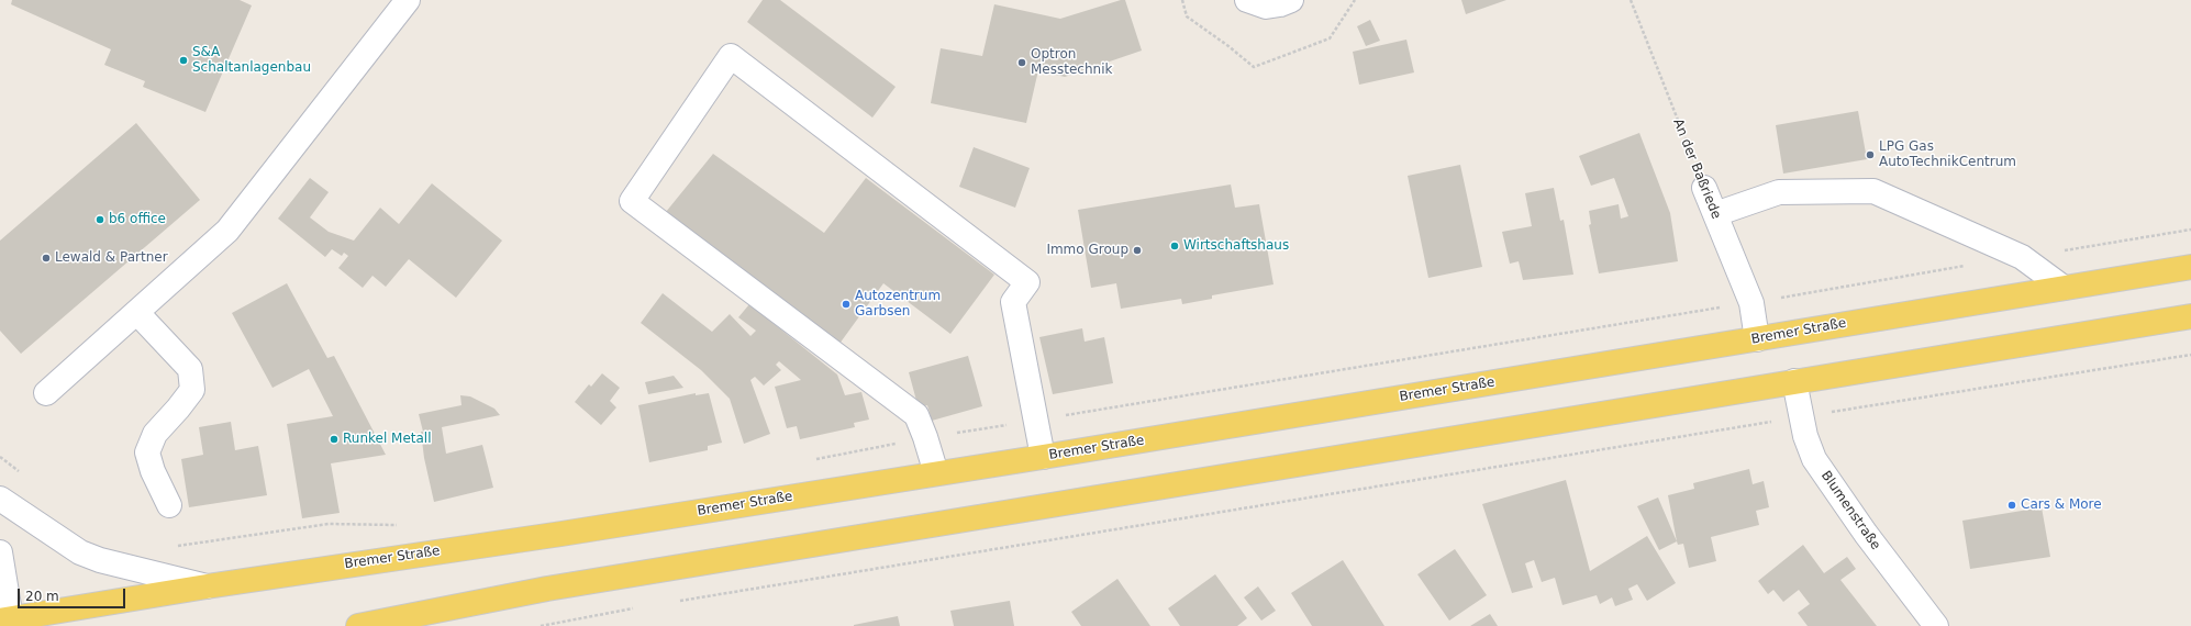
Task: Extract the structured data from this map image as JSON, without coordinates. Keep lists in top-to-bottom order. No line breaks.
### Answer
{"streets":{"main road":["Bremer Straße"],"street":["An der Baßriede","Blumenstraße"]},"crossings":[["An der Baßriede","Bremer Straße"]],"places":["S&A Schaltanlagenbau","Optron Messtechnik","LPG Gas AutoTechnikCentrum","b6 office","Wirtschaftshaus","Immo Group","Lewald & Partner","Autozentrum Garbsen","Runkel Metall","Cars & More"],"scale_bar":"20 m"}
